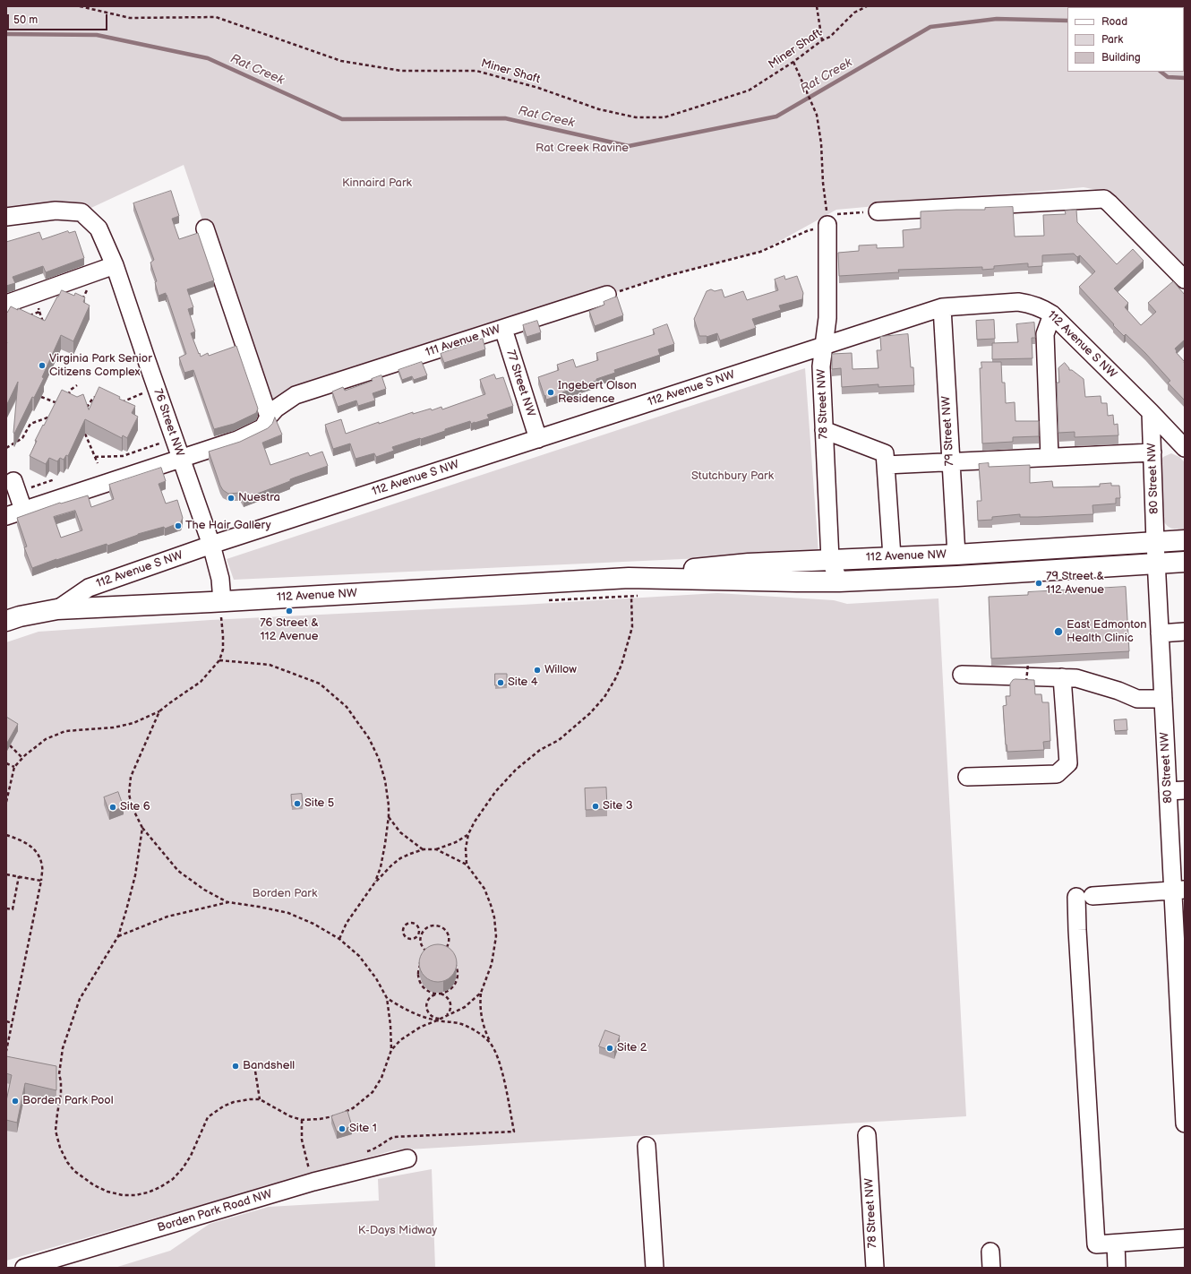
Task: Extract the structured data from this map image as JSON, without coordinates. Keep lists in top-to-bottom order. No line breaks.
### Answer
{"streets":{"main road":["112 Avenue NW"],"street":["111 Avenue NW","112 Avenue S NW","77 Street NW","78 Street NW","76 Street NW","79 Street NW","80 Street NW","Borden Park Road NW"],"path":["Miner Shaft"]},"crossings":[["111 Avenue NW","77 Street NW"],["111 Avenue NW","76 Street NW"],["112 Avenue S NW","77 Street NW"],["112 Avenue S NW","78 Street NW"],["112 Avenue S NW","76 Street NW"],["112 Avenue S NW","79 Street NW"],["112 Avenue S NW","80 Street NW"],["112 Avenue S NW","112 Avenue NW"],["78 Street NW","112 Avenue NW"],["76 Street NW","112 Avenue NW"],["79 Street NW","112 Avenue NW"],["80 Street NW","112 Avenue NW"]],"water":["Rat Creek"],"parks":["Rat Creek Ravine","Kinnaird Park","Stutchbury Park","Borden Park","K-Days Midway"],"places":["Virginia Park Senior Citizens Complex","Ingebert Olson Residence","Nuestra","The Hair Gallery","79 Street & 112 Avenue","76 Street & 112 Avenue","East Edmonton Health Clinic","Willow","Site 4","Site 5","Site 3","Site 6","Site 2","Bandshell","Borden Park Pool","Site 1"],"legend":["Road","Park","Building"],"scale_bar":"50 m"}
